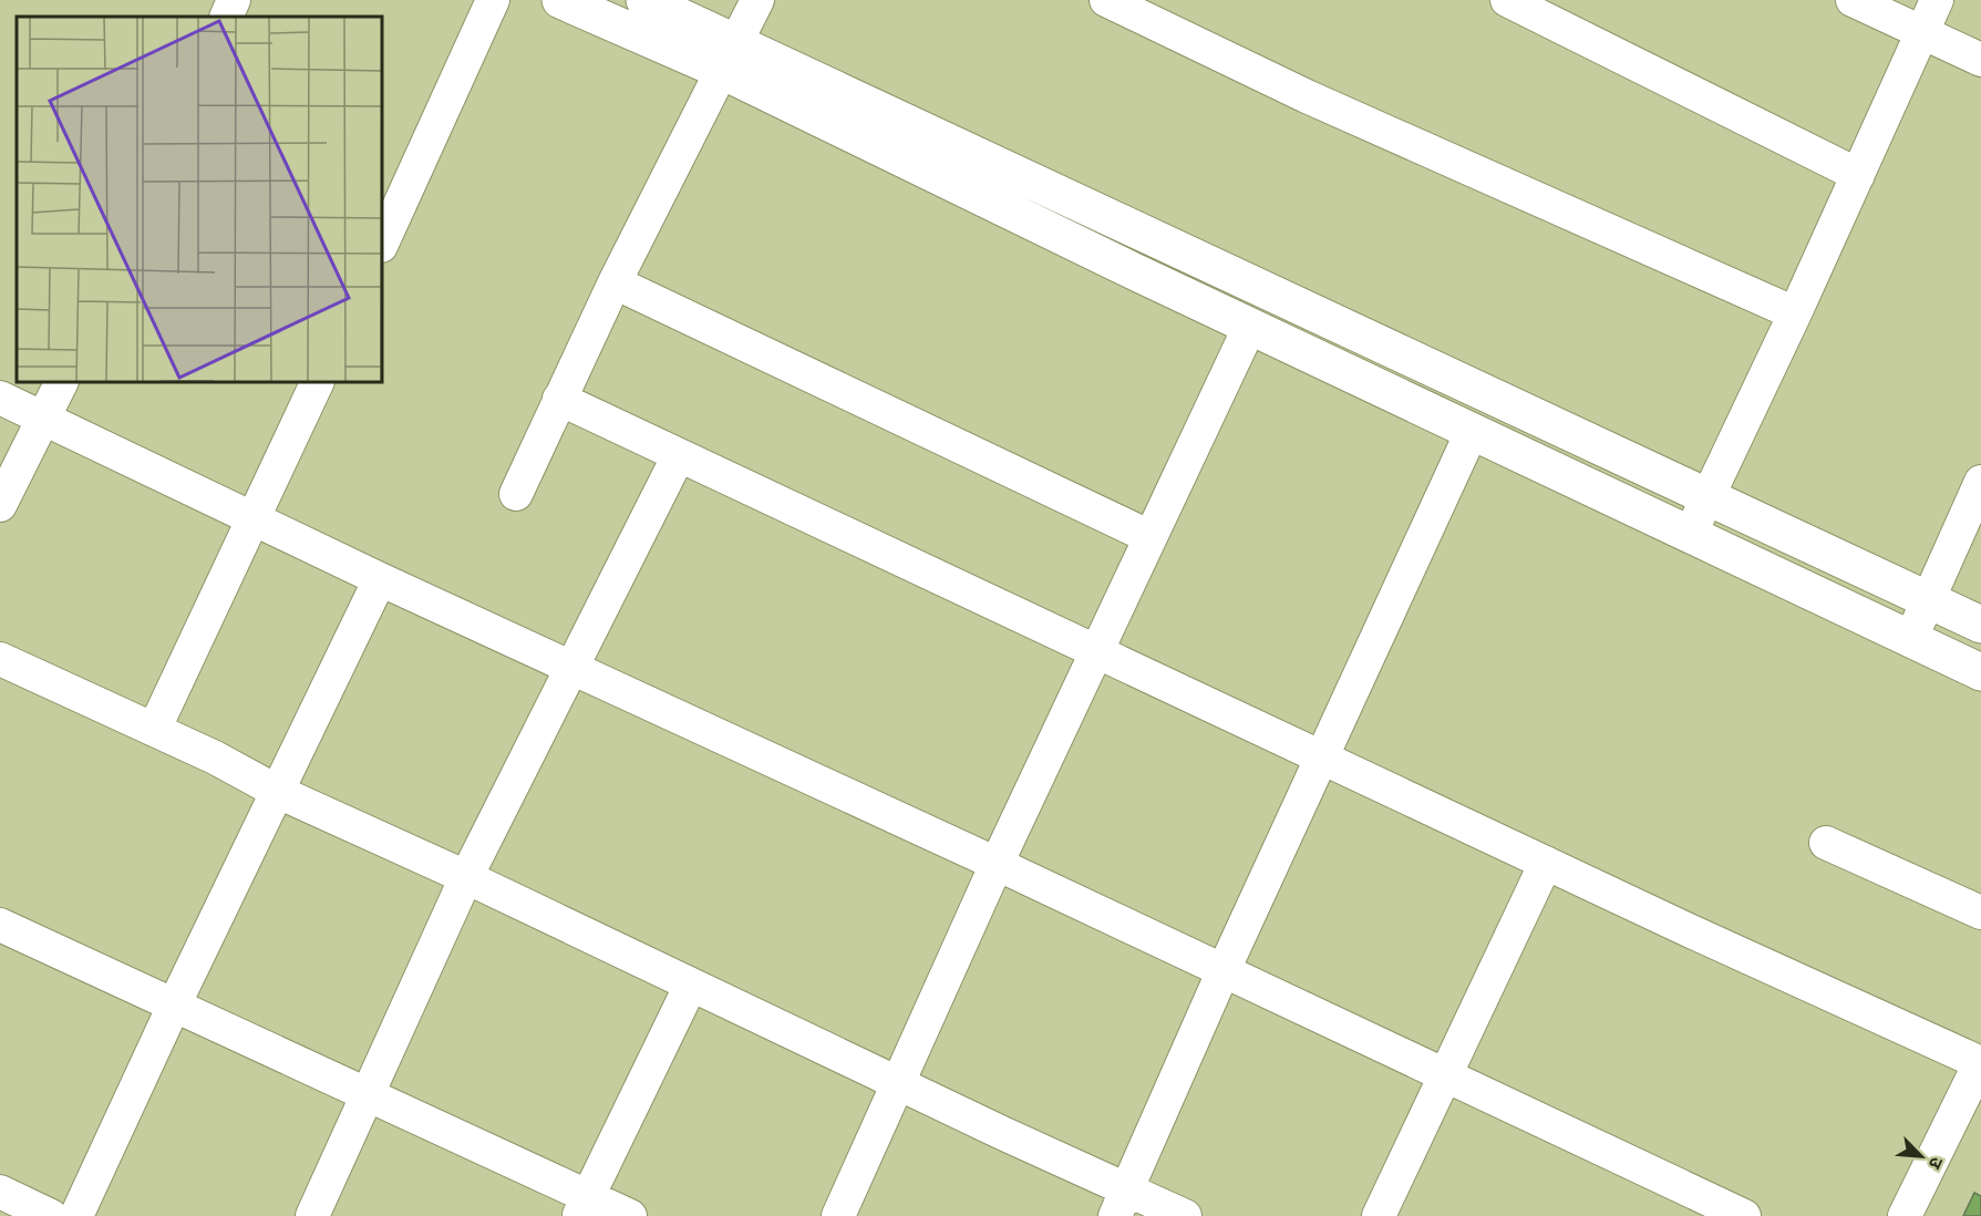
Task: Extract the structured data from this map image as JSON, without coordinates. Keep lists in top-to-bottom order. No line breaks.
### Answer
{"north":"bottom right"}
